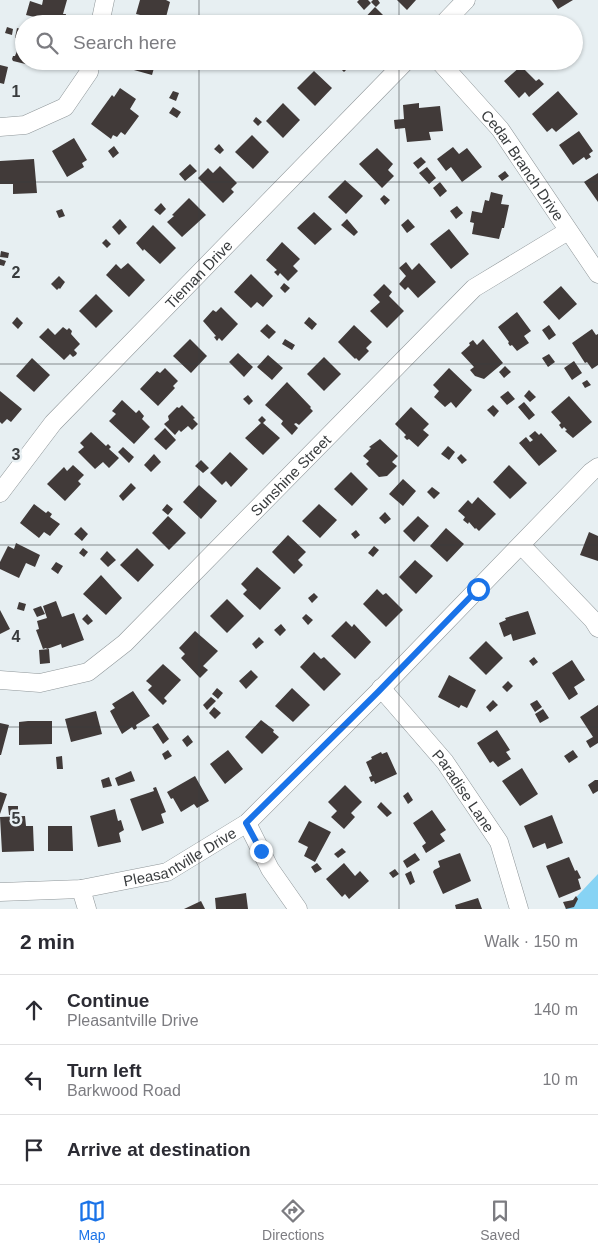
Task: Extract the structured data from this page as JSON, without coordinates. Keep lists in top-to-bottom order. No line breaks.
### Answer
{"streets":{"street":["Cedar Branch Drive","Tieman Drive","Sunshine Street","Paradise Lane","Pleasantville Drive"]},"crossings":[["Cedar Branch Drive","Sunshine Street"],["Paradise Lane","Pleasantville Drive"]],"page":{"search":"Search here","heading":["2 min","Walk · 150 m"],"list":[["Continue","Pleasantville Drive","140 m"],["Turn left","Barkwood Road","10 m"],"Arrive at destination"],"nav":["Map","Directions","Saved"]},"grid":{"rows":["1","2","3","4","5"]}}
